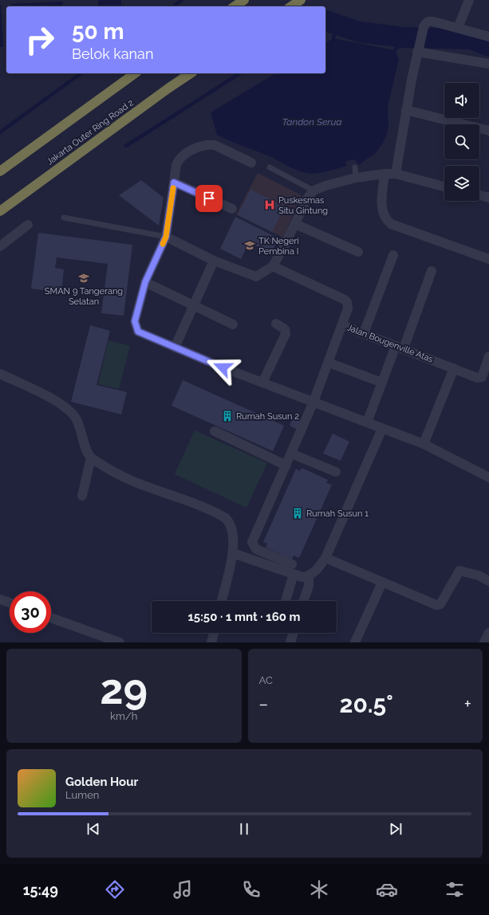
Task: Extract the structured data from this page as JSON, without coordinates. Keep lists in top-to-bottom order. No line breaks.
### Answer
{"streets":{"highway":["Jakarta Outer Ring Road 2"],"street":["Jalan Bougenville Atas"]},"water":["Tandon Serua"],"places":{"hospital":["Puskesmas Situ Gintung"],"school or university":["TK Negeri Pembina I","SMAN 9 Tangerang Selatan"],"building":["Rumah Susun 2","Rumah Susun 1"]},"page":{"turn":["50 m","Belok kanan"],"limit":"30","trip":"15:50 · 1 mnt · 160 m","tile":[["29","km/h"],"AC"],"heat":["−","20.5°","+"],"song":["Golden Hour","Lumen"],"tabs":"15:49"}}
